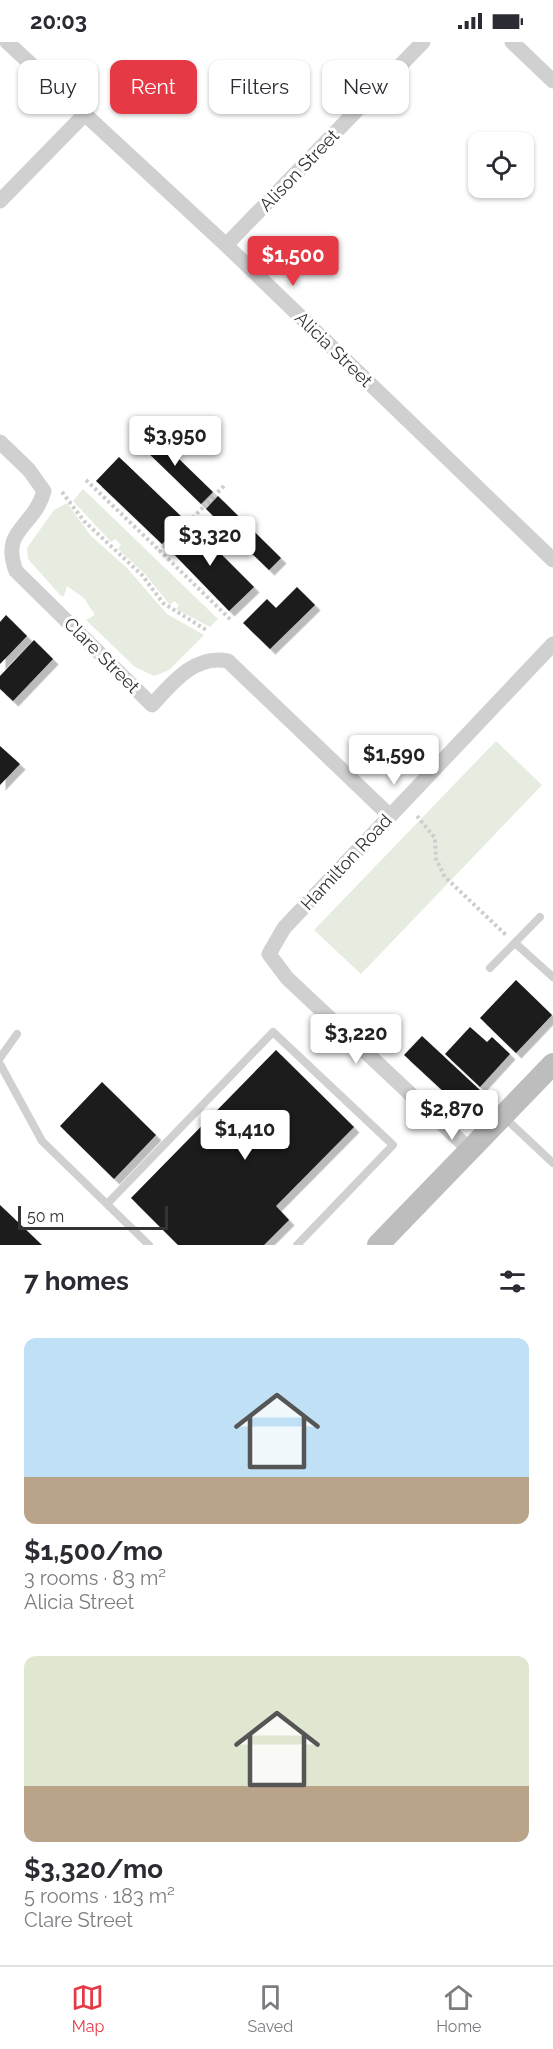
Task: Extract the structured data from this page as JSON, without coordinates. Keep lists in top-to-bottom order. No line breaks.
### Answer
{"streets":{"street":["Alison Street","Alicia Street","Clare Street","Hamilton Road"]},"crossings":[["Alison Street","Alicia Street"],["Clare Street","Hamilton Road"]],"scale_bar":"50 m","page":{"status":"20:03","chip":["Buy","Rent","Filters","New"],"price":["$1,500","$3,950","$3,320","$1,590","$3,220","$2,870","$1,410"],"scale":"50 m","heading":"7 homes","list":[{"name":"$1,500/mo","note":"3 rooms · 83 m² · Alicia Street"},{"name":"$3,320/mo","note":"5 rooms · 183 m² · Clare Street"}],"tabs":["Map","Saved","Home"]}}
